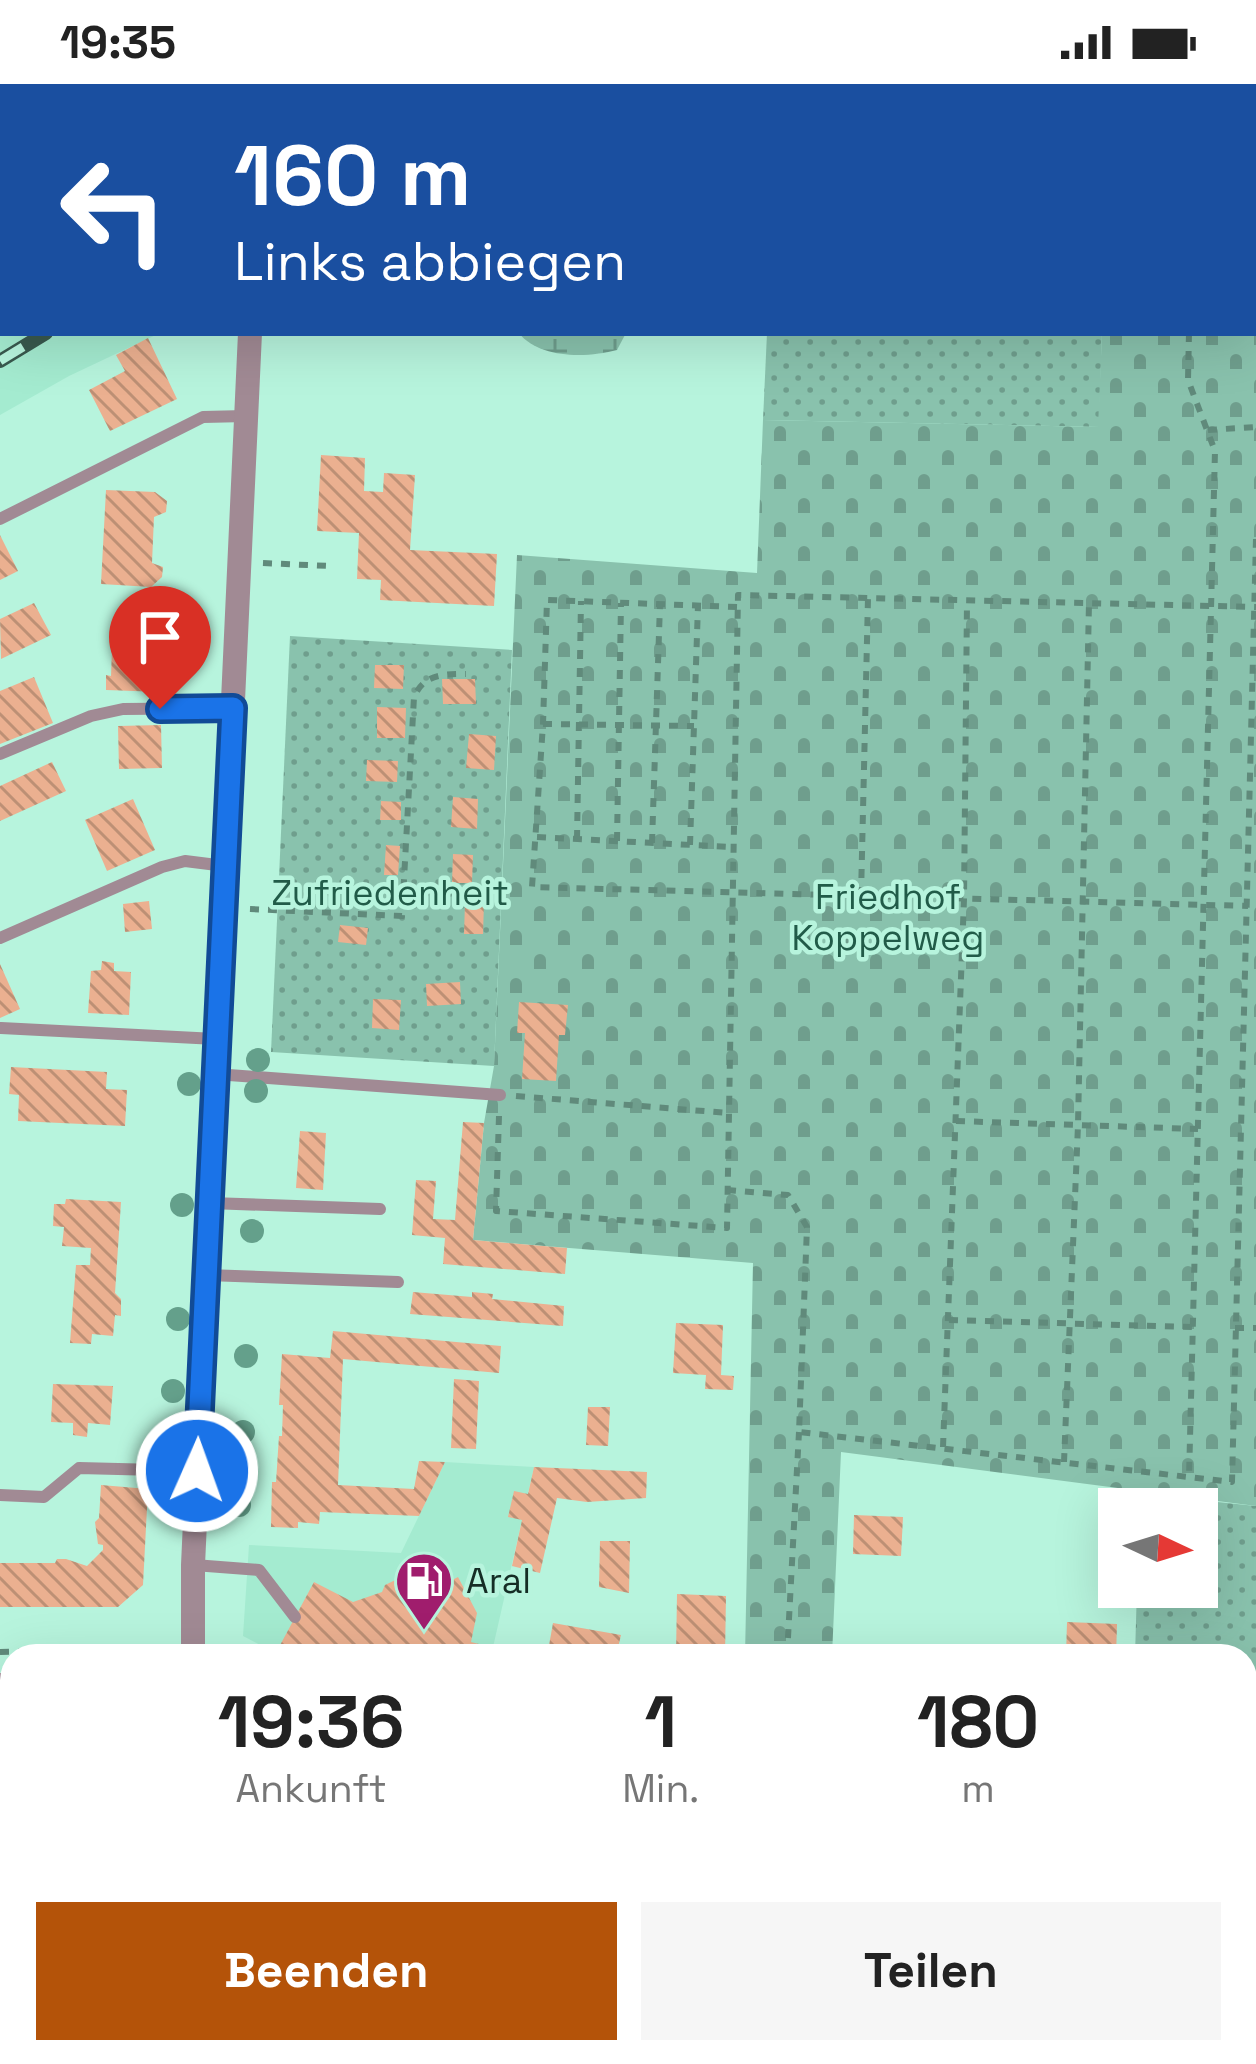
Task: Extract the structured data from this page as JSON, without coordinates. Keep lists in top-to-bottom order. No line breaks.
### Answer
{"parks":["Zufriedenheit","Friedhof Koppelweg"],"places":{"fuel station":["Aral"]},"north":"right","page":{"status":"19:35","turn":["160 m","Links abbiegen"],"eta":["19:36","Ankunft","1","Min.","180","m"],"buttons":["Beenden","Teilen"]}}
